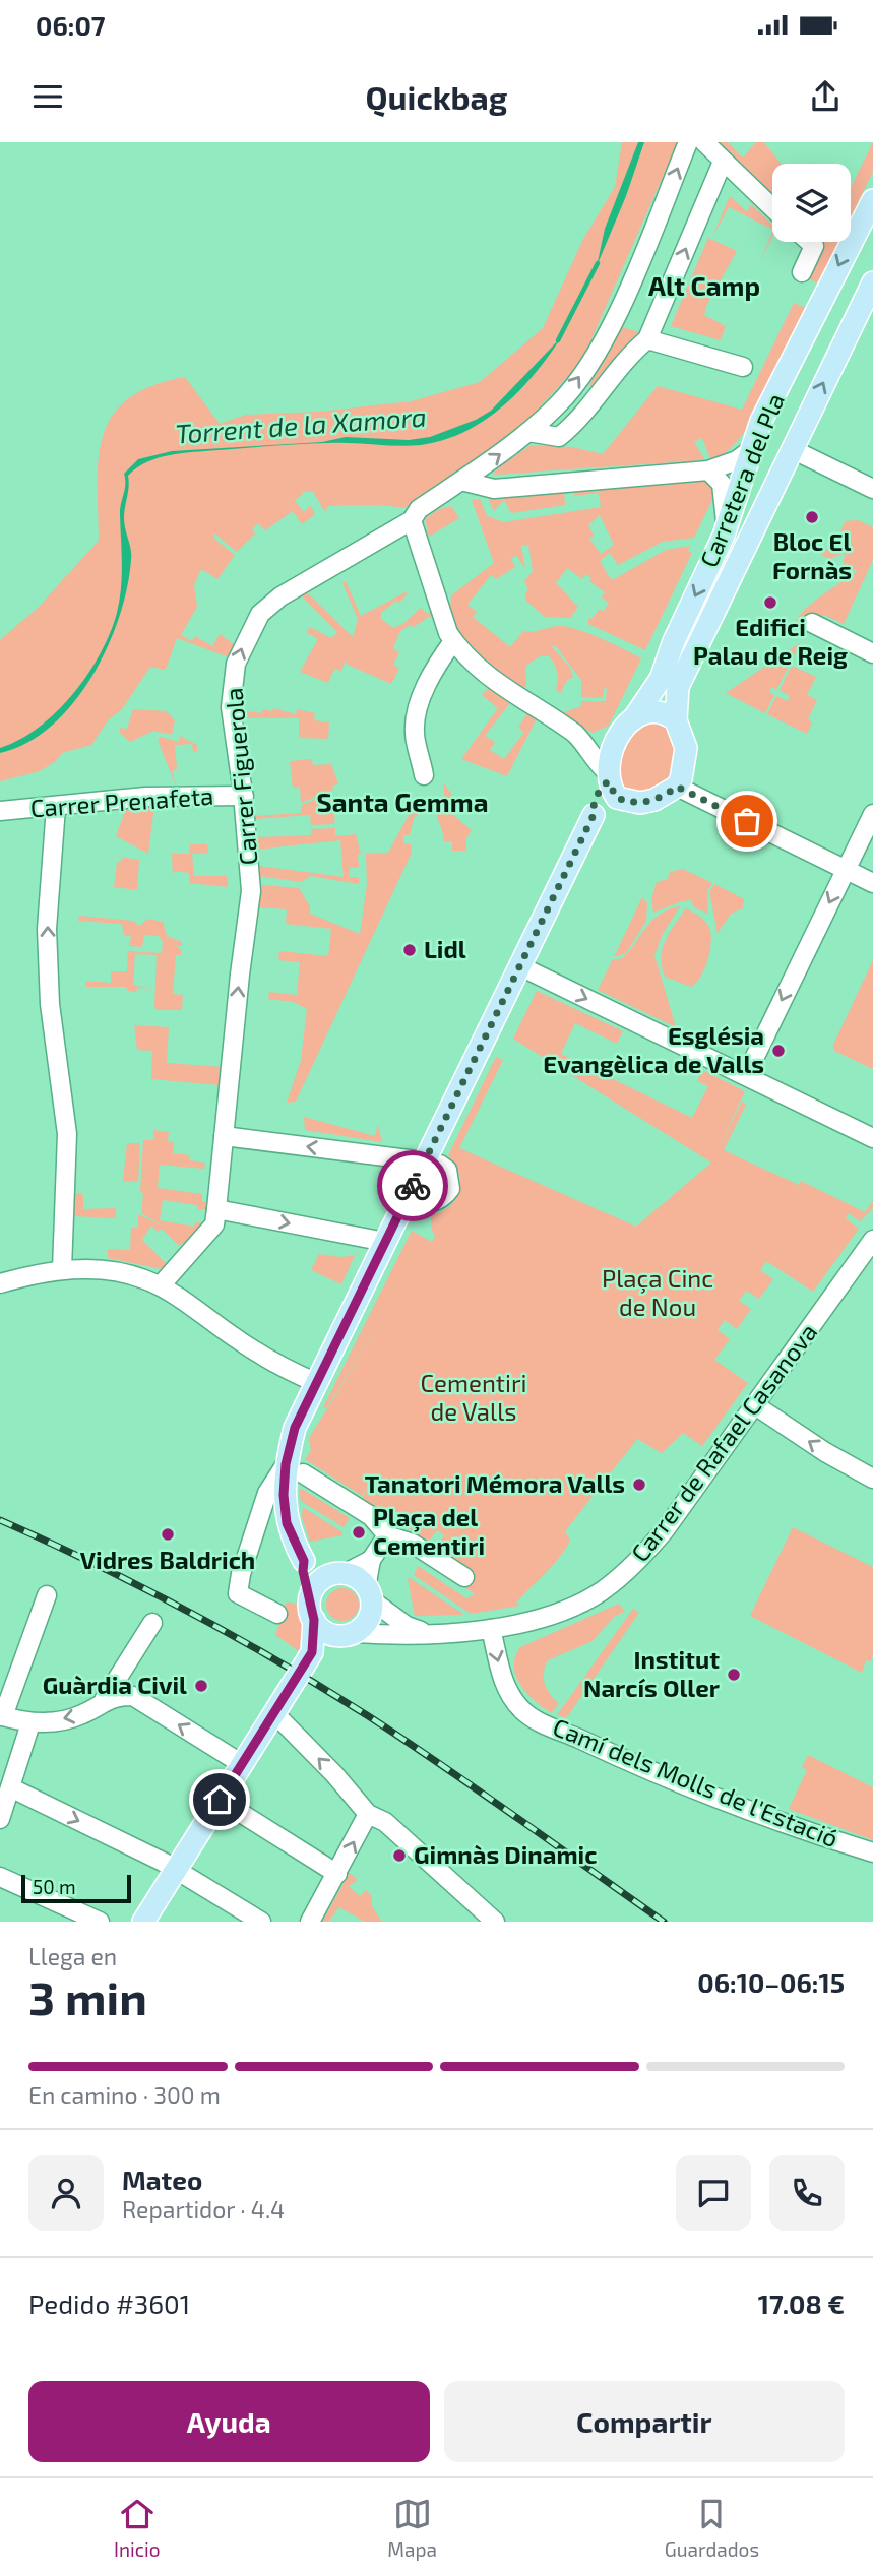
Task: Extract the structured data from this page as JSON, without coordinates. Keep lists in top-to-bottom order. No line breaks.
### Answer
{"streets":{"main road":["Carretera del Pla"],"street":["Carrer Figuerola","Carrer Prenafeta","Carrer de Rafael Casanova","Camí dels Molls de l'Estació"]},"crossings":[["Carrer Figuerola","Carrer Prenafeta"],["Carrer de Rafael Casanova","Camí dels Molls de l'Estació"]],"one_way":["Carrer Figuerola","Camí dels Molls de l'Estació"],"districts":["Alt Camp","Santa Gemma"],"water":["Torrent de la Xamora"],"parks":["Plaça Cinc de Nou","Cementiri de Valls"],"places":["Bloc El Fornàs","Edifici Palau de Reig","Lidl","Església Evangèlica de Valls","Tanatori Mémora Valls","Plaça del Cementiri","Vidres Baldrich","Institut Narcís Oller","Guàrdia Civil","Gimnàs Dinamic"],"scale_bar":"50 m","page":{"status":"06:07","header":"Quickbag","scale":"50 m","heading":["3 min","Llega en","06:10–06:15"],"panel":["Mateo","Repartidor · 4.4","Pedido #3601","17.08 €"],"bar":"En camino · 300 m","buttons":["Ayuda","Compartir"],"tabs":["Inicio","Mapa","Guardados"]}}
